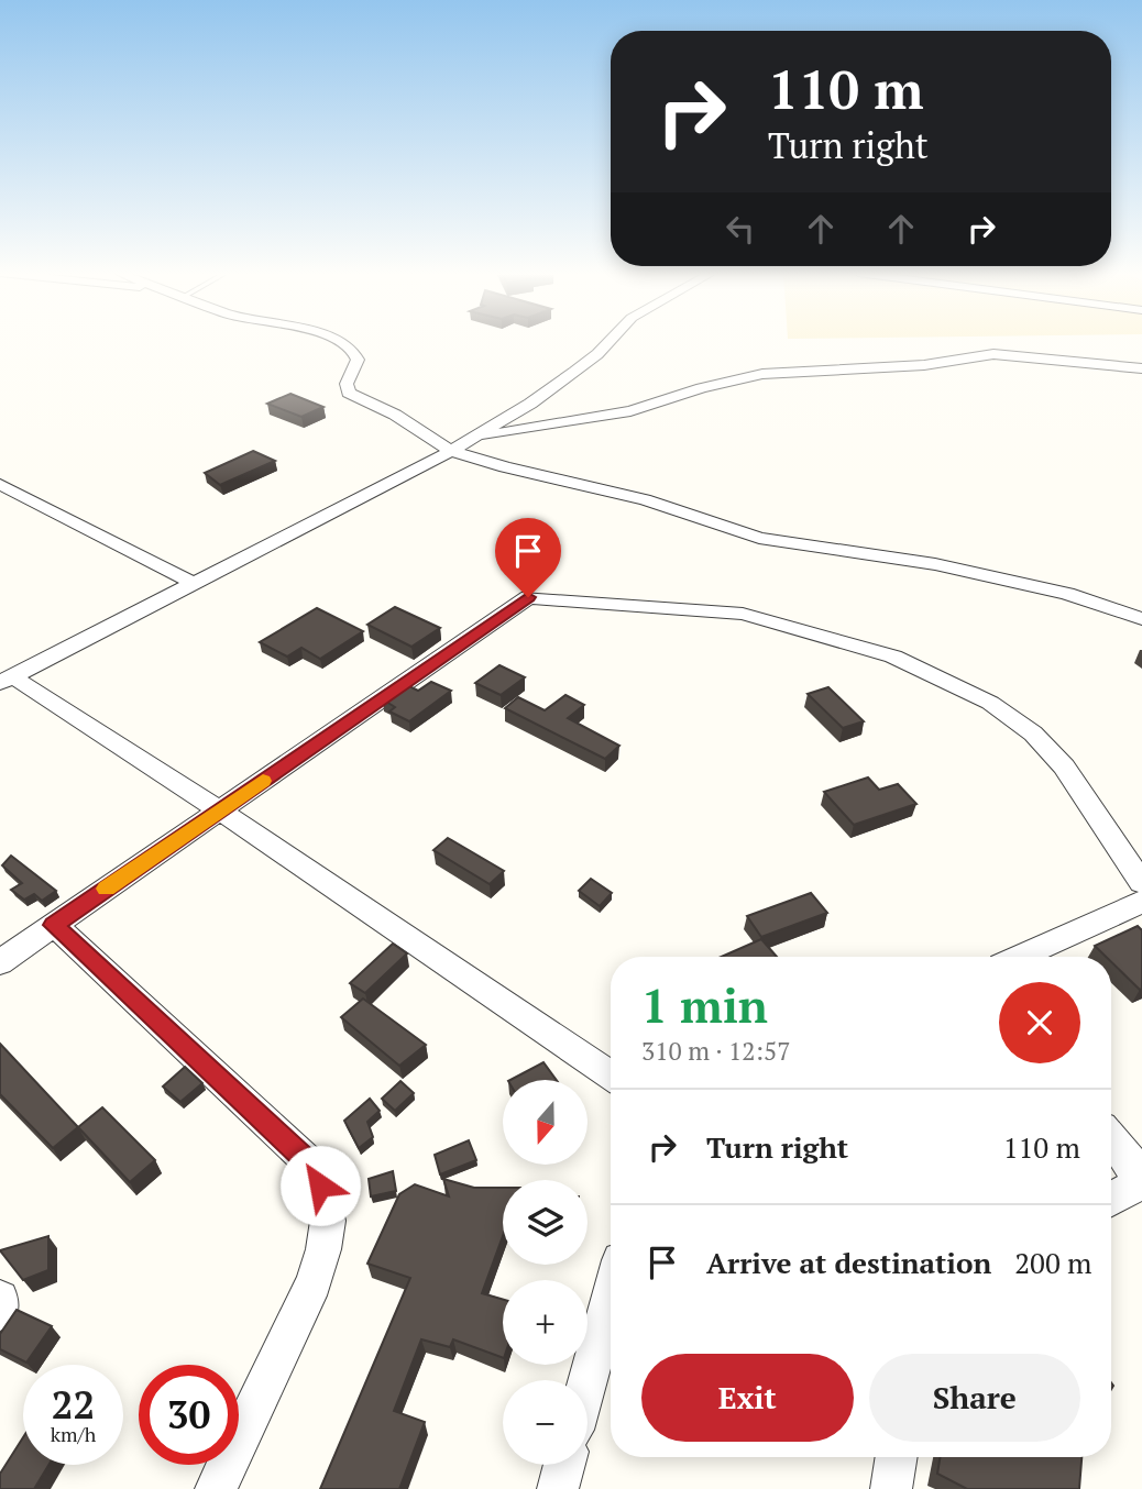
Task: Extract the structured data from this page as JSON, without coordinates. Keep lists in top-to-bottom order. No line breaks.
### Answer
{"north":"bottom","page":{"turn":["110 m","Turn right"],"heading":["1 min","310 m · 12:57"],"map_buttons":["+","−"],"list":[{"name":"Turn right","value":"110 m"},{"name":"Arrive at destination","value":"200 m"}],"buttons":["Exit","Share"],"speed":"22 km/h","limit":"30"}}
